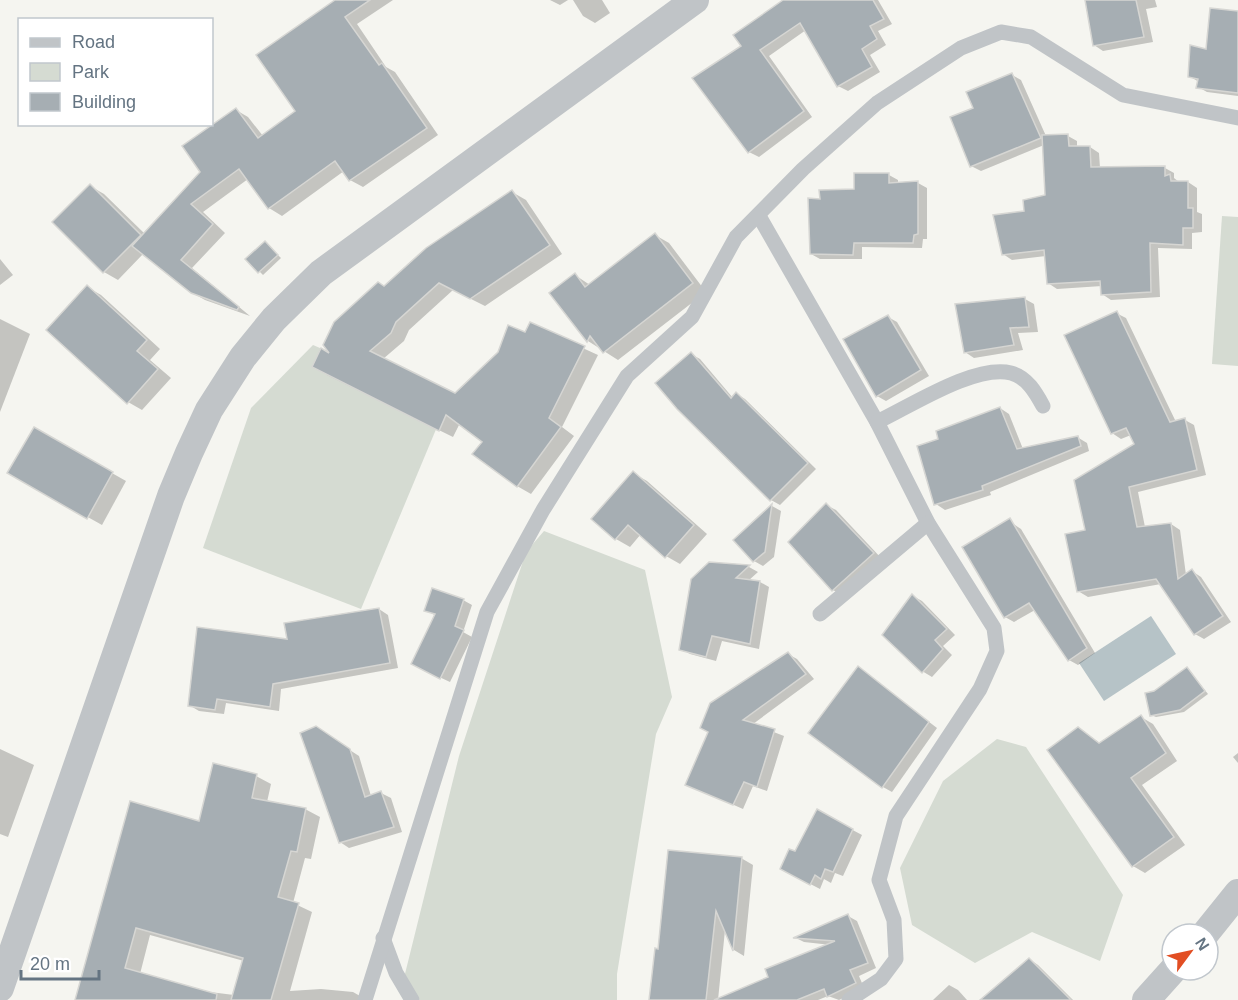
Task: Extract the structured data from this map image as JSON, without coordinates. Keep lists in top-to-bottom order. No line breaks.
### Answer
{"legend":["Road","Park","Building"],"scale_bar":"20 m","north":"top right"}
